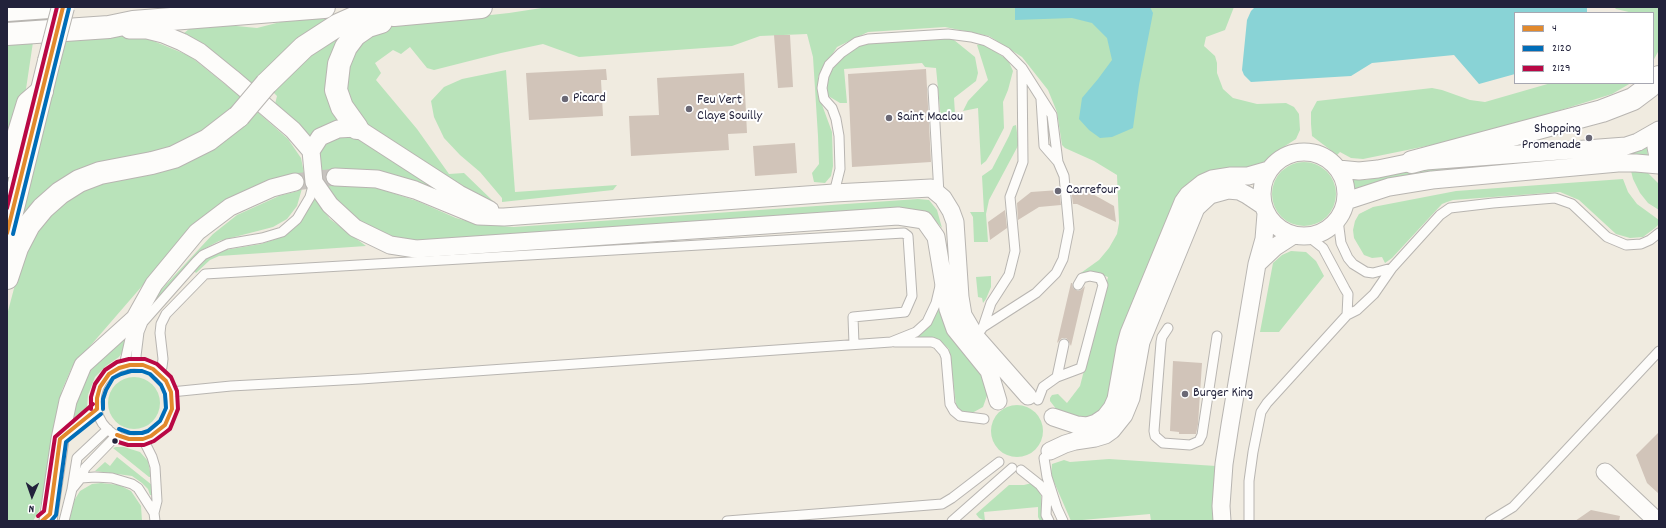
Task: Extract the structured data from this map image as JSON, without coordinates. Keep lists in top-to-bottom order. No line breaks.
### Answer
{"places":["Picard","Feu Vert Claye Souilly","Saint Maclou","Shopping Promenade","Carrefour","Burger King"],"lines":["transit line 4","transit line 2129","transit line 2120"],"legend":["4","2120","2129"],"north":"bottom"}
